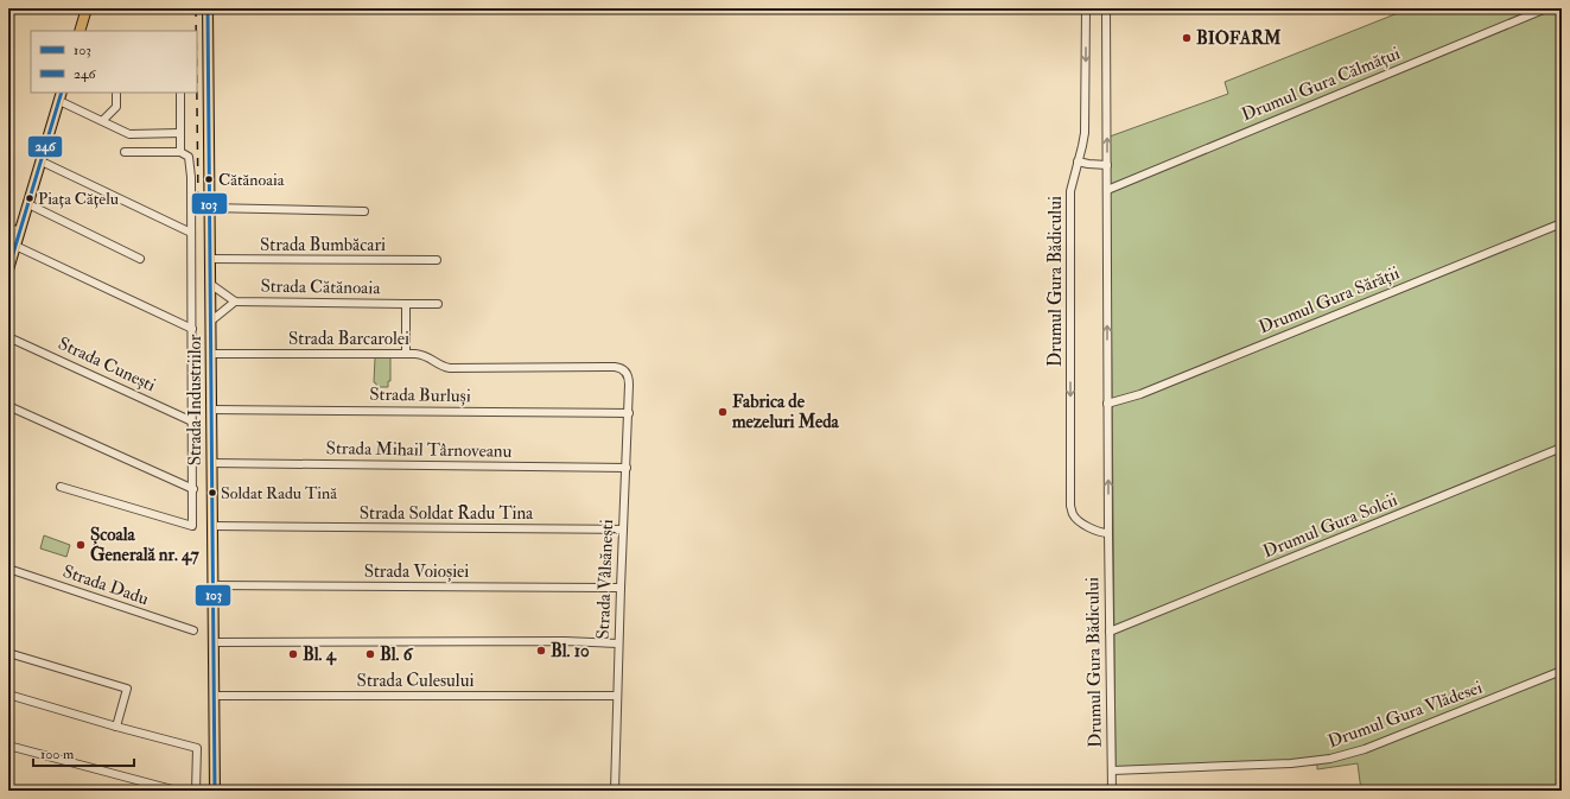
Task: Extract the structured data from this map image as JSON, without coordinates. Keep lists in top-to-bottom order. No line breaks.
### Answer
{"streets":{"main road":["Strada Industriilor"],"street":["Drumul Gura Călmățui","Strada Bumbăcari","Drumul Gura Bădicului","Strada Cătănoaia","Drumul Gura Sărății","Strada Barcarolei","Strada Cunești","Strada Burluși","Strada Mihail Târnoveanu","Strada Soldat Radu Tina","Drumul Gura Solcii","Strada Voioșiei","Strada Vâlsănești","Strada Dadu","Strada Culesului","Drumul Gura Vlădesei"]},"crossings":[["Drumul Gura Călmățui","Drumul Gura Bădicului"],["Strada Bumbăcari","Strada Industriilor"],["Drumul Gura Bădicului","Drumul Gura Sărății"],["Drumul Gura Bădicului","Drumul Gura Solcii"],["Drumul Gura Bădicului","Drumul Gura Vlădesei"],["Strada Cătănoaia","Strada Industriilor"],["Strada Barcarolei","Strada Industriilor"],["Strada Barcarolei","Strada Vâlsănești"],["Strada Burluși","Strada Industriilor"],["Strada Burluși","Strada Vâlsănești"],["Strada Industriilor","Strada Mihail Târnoveanu"],["Strada Industriilor","Strada Soldat Radu Tina"],["Strada Industriilor","Strada Voioșiei"],["Strada Industriilor","Strada Culesului"],["Strada Mihail Târnoveanu","Strada Vâlsănești"],["Strada Soldat Radu Tina","Strada Vâlsănești"],["Strada Voioșiei","Strada Vâlsănești"],["Strada Vâlsănești","Strada Culesului"]],"places":["BIOFARM","Cătănoaia","Piața Cățelu","Fabrica de mezeluri Meda","Soldat Radu Tină","Școala Generală nr. 47","Bl. 10","Bl. 4","Bl. 6"],"lines":["transit line 103","transit line 246"],"legend":["103","246"],"scale_bar":"100 m"}
